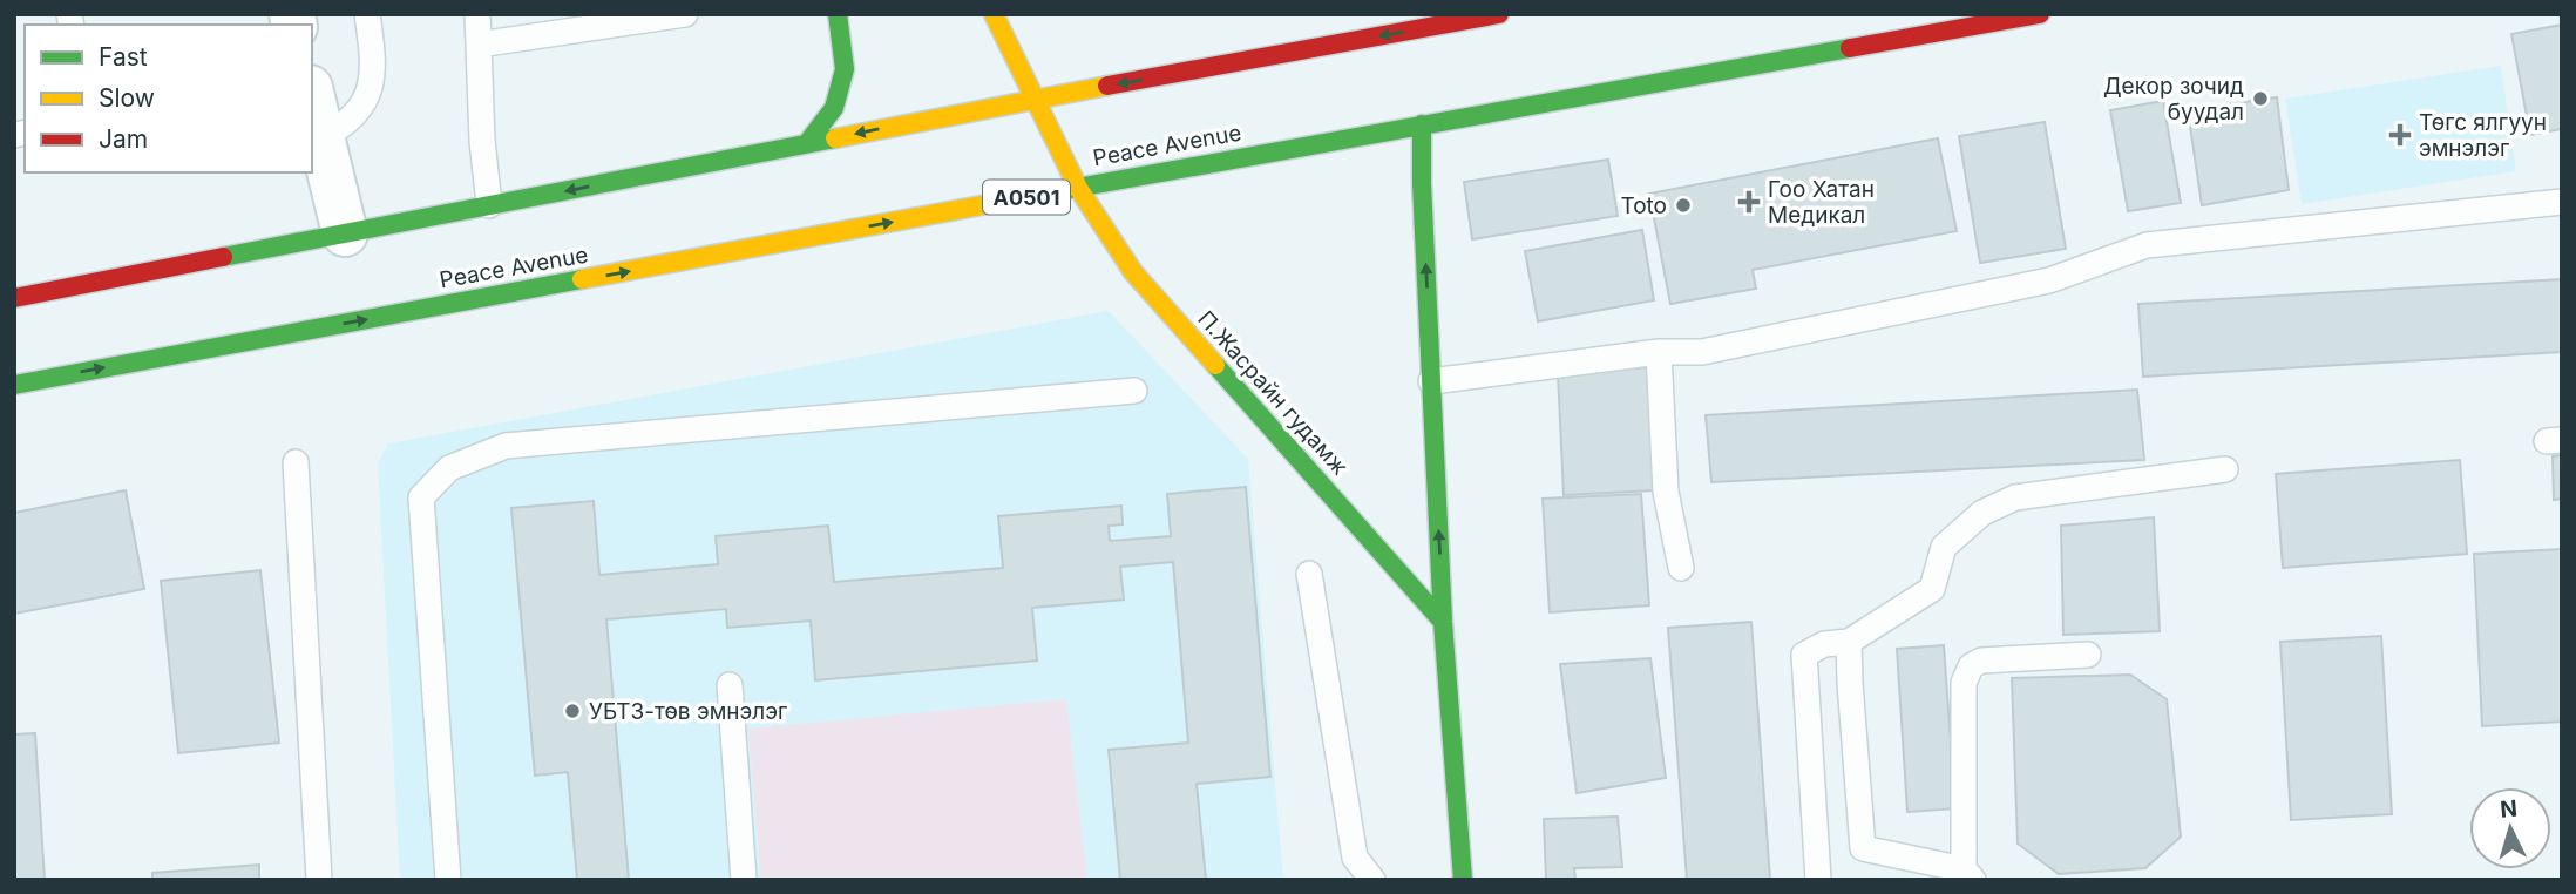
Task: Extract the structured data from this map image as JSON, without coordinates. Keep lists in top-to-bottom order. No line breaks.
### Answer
{"streets":{"main road":["Peace Avenue","A0501","П.Жасрайн гудамж"]},"crossings":[["Peace Avenue","П.Жасрайн гудамж"]],"places":{"other":["Декор зочид буудал","Toto","УБТЗ-төв эмнэлэг"],"health":["Төгс ялгуун эмнэлэг","Гоо Хатан Медикал"]},"legend":["Fast","Slow","Jam"],"north":"top"}
